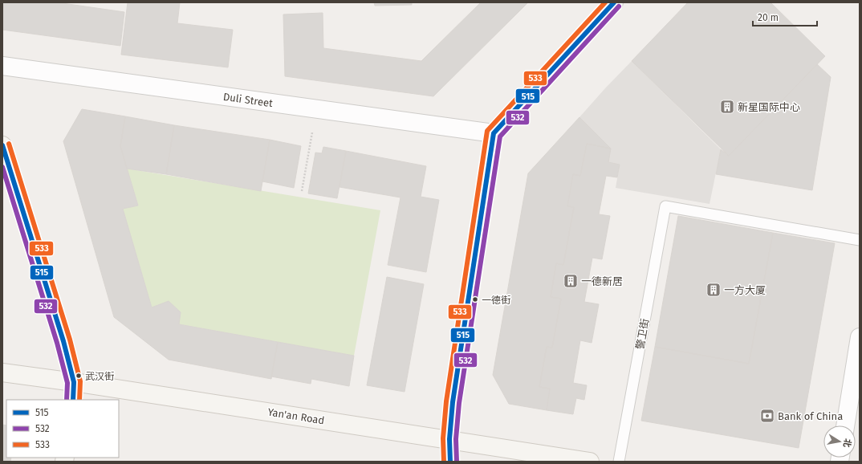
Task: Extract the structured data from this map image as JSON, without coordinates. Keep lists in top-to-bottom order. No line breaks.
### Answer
{"streets":{"main road":["Yan'an Road"],"street":["Duli Street"],"lane":["警卫街"]},"places":{"building":["新星国际中心","一德新居","一方大厦"],"other":["一德街","武汉街"],"bank":["Bank of China"]},"lines":["transit line 515","transit line 533","transit line 532"],"legend":["515","532","533"],"scale_bar":"20 m","north":"right"}
